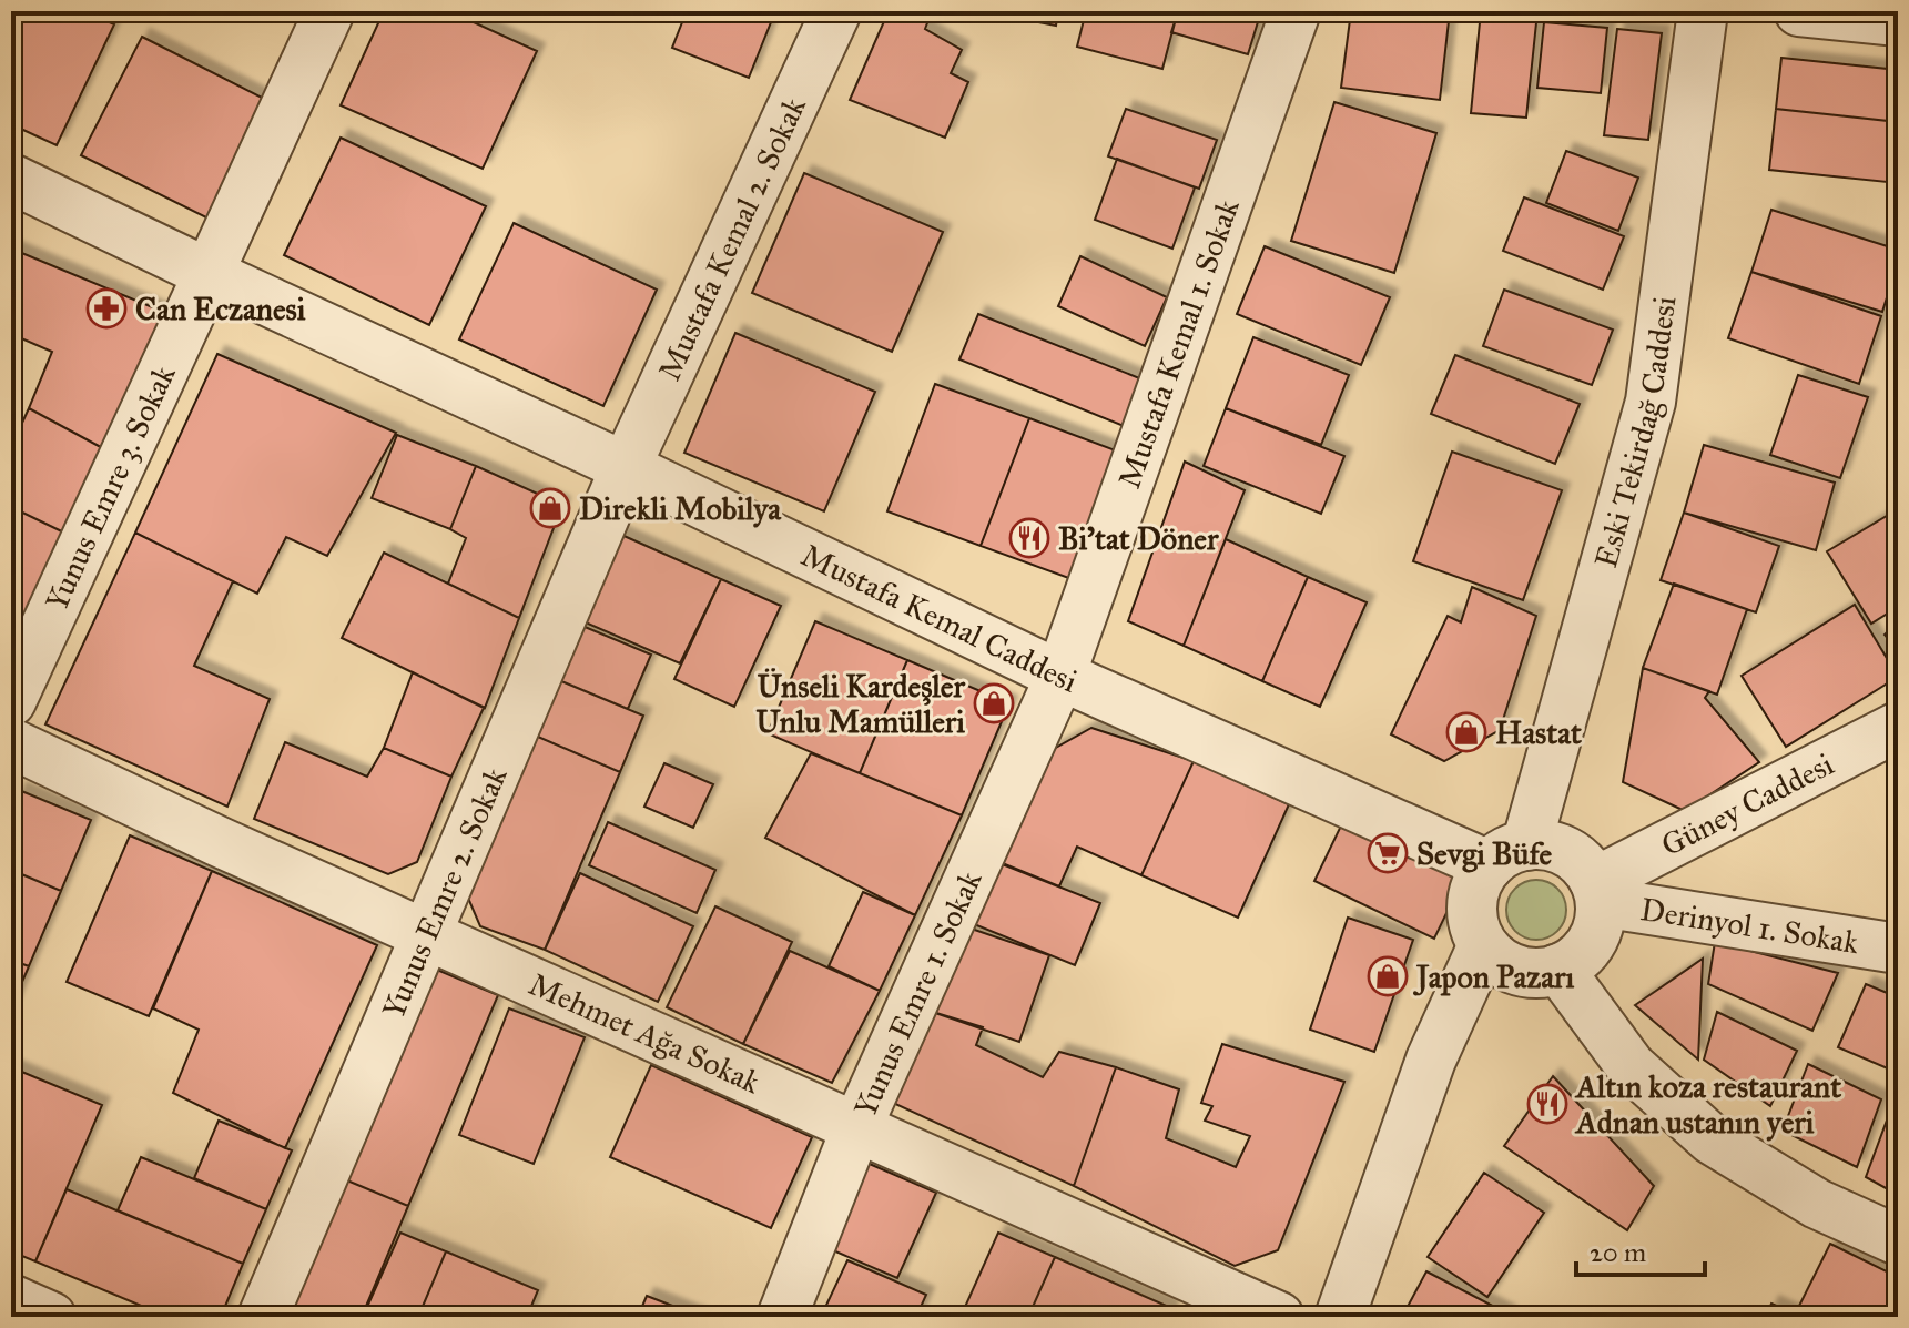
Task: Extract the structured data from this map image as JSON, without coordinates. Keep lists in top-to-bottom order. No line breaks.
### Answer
{"streets":{"street":["Mustafa Kemal 2. Sokak","Mustafa Kemal 1. Sokak","Eski Tekirdağ Caddesi","Yunus Emre 3. Sokak","Mustafa Kemal Caddesi","Güney Caddesi","Yunus Emre 2. Sokak","Derinyol 1. Sokak","Yunus Emre 1. Sokak","Mehmet Ağa Sokak"]},"crossings":[["Mustafa Kemal 2. Sokak","Mustafa Kemal Caddesi"],["Mustafa Kemal 2. Sokak","Yunus Emre 2. Sokak"],["Mustafa Kemal 1. Sokak","Mustafa Kemal Caddesi"],["Mustafa Kemal 1. Sokak","Yunus Emre 1. Sokak"],["Eski Tekirdağ Caddesi","Mustafa Kemal Caddesi"],["Eski Tekirdağ Caddesi","Güney Caddesi"],["Eski Tekirdağ Caddesi","Derinyol 1. Sokak"],["Yunus Emre 3. Sokak","Mustafa Kemal Caddesi"],["Mustafa Kemal Caddesi","Güney Caddesi"],["Mustafa Kemal Caddesi","Yunus Emre 2. Sokak"],["Mustafa Kemal Caddesi","Derinyol 1. Sokak"],["Mustafa Kemal Caddesi","Yunus Emre 1. Sokak"],["Güney Caddesi","Derinyol 1. Sokak"],["Yunus Emre 2. Sokak","Mehmet Ağa Sokak"],["Yunus Emre 1. Sokak","Mehmet Ağa Sokak"]],"places":{"pharmacy":["Can Eczanesi"],"shop":["Direkli Mobilya","Ünseli Kardeşler Unlu Mamülleri","Hastat","Japon Pazarı"],"restaurant":["Bi'tat Döner","Altın koza restaurant Adnan ustanın yeri"],"supermarket":["Sevgi Büfe"]},"scale_bar":"20 m"}
